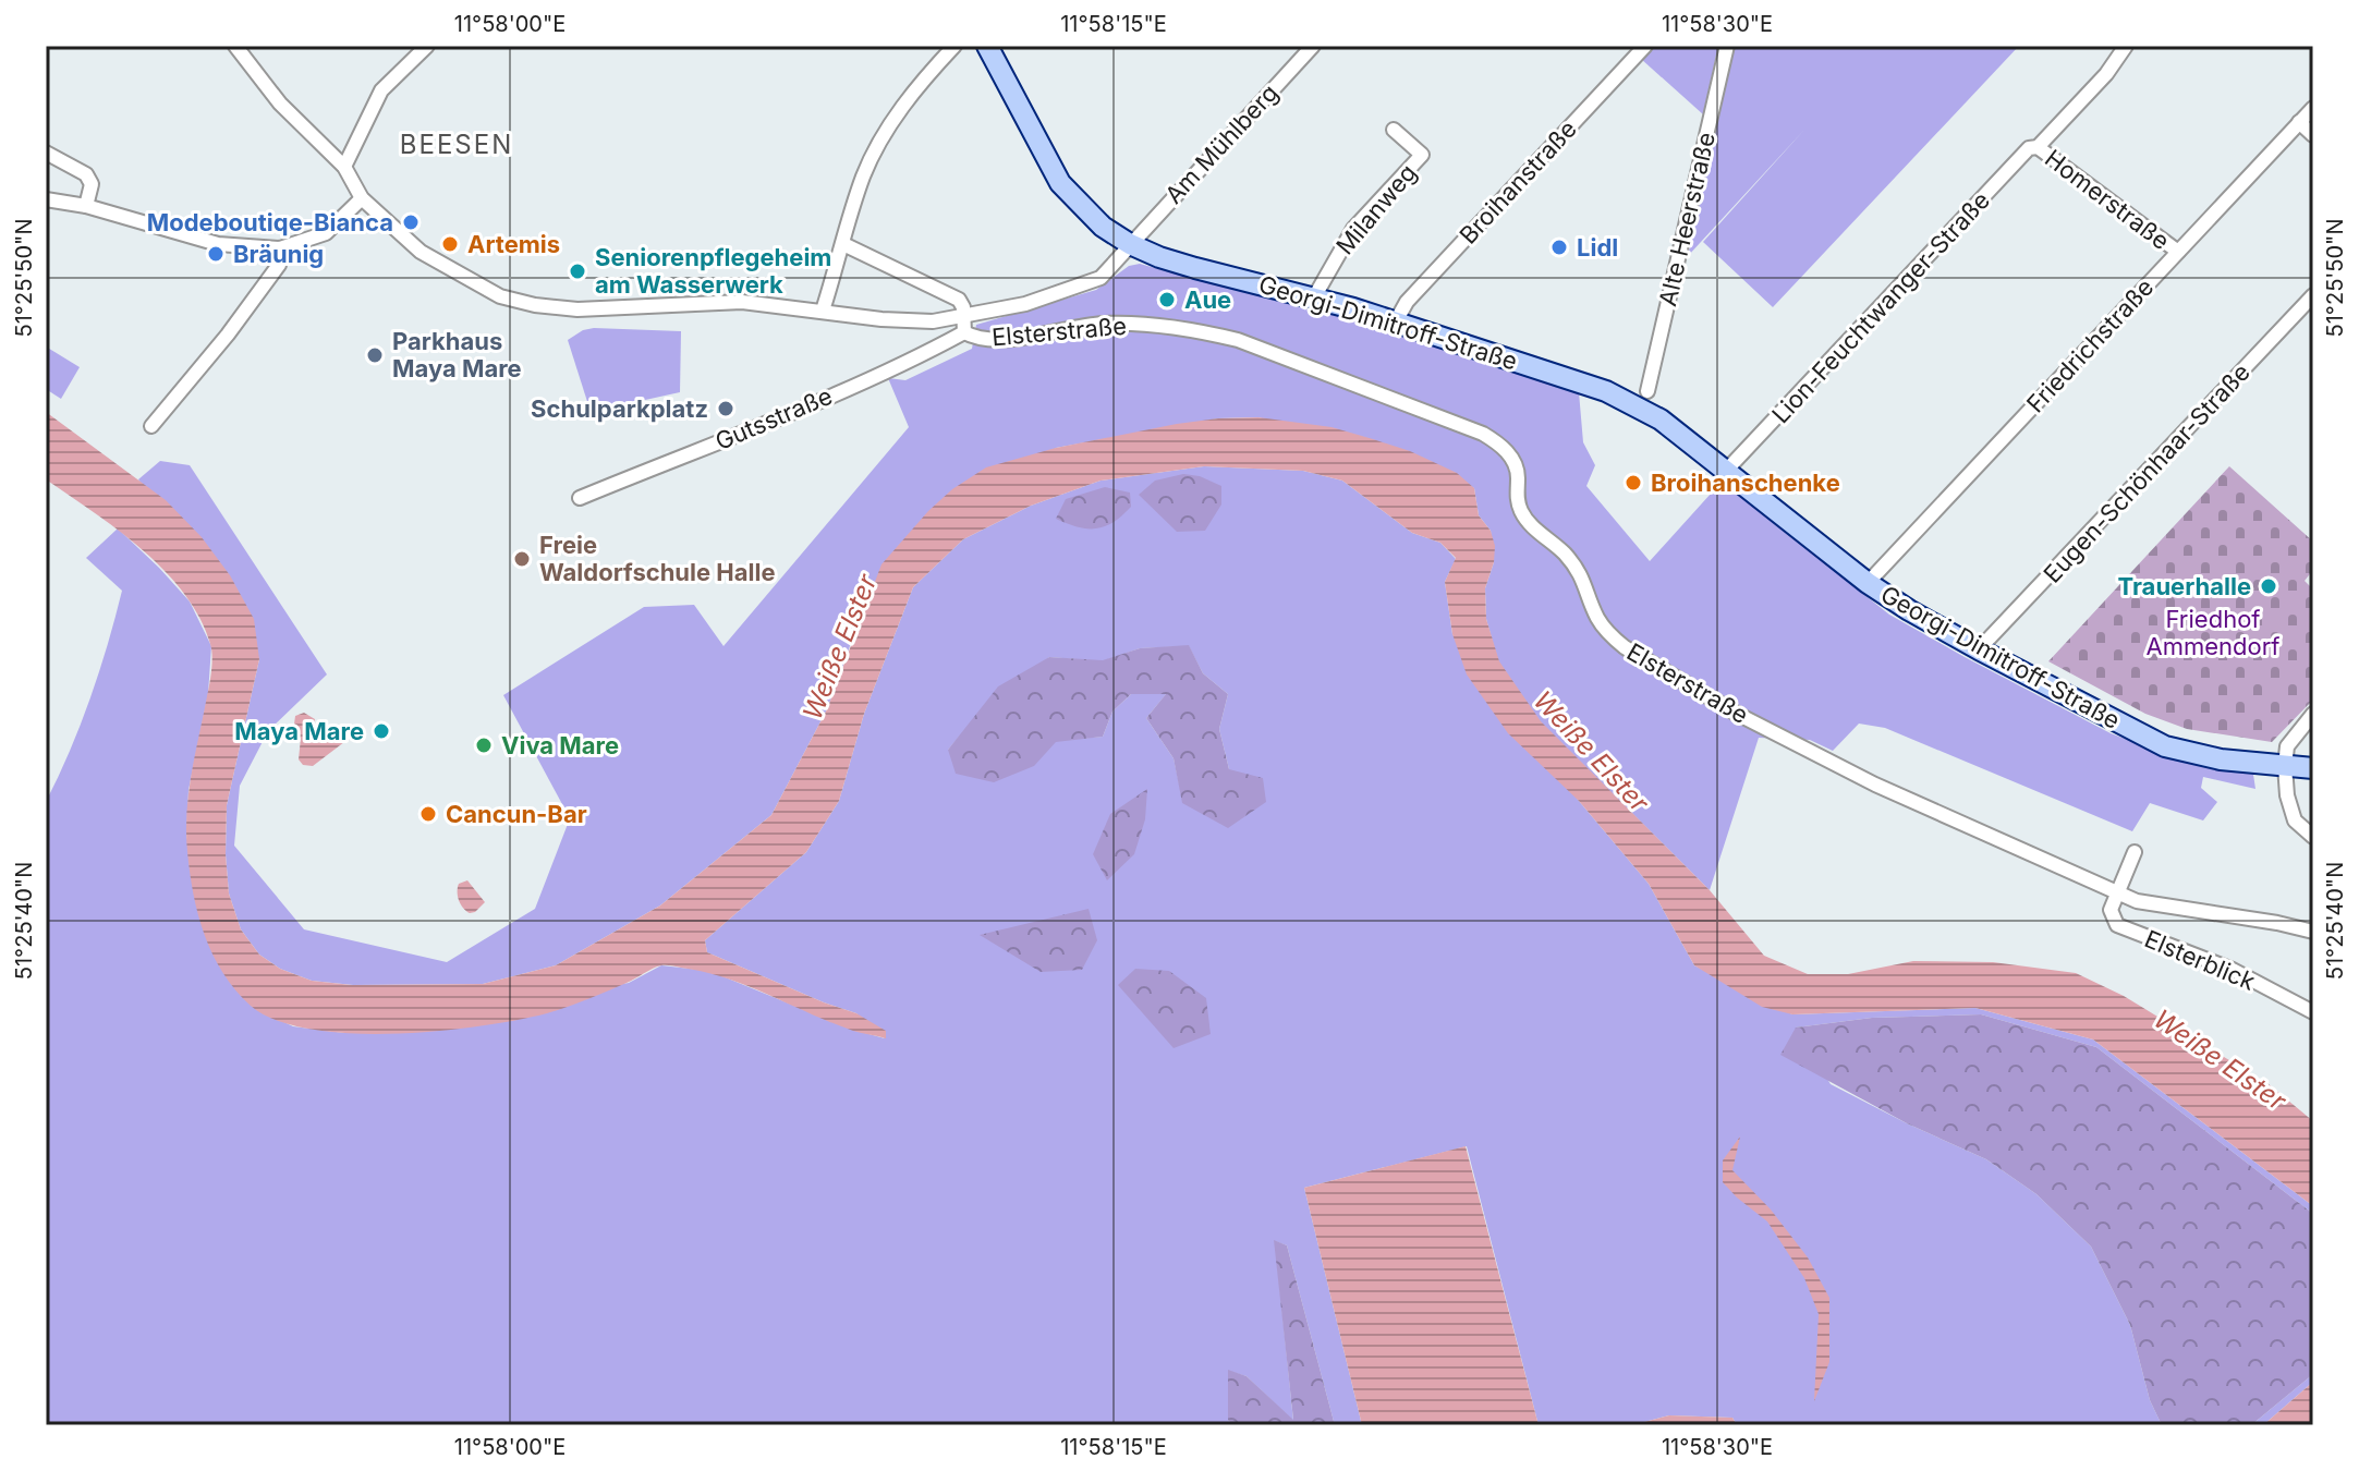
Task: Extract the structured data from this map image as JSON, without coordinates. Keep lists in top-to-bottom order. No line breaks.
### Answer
{"streets":{"street":["Am Mühlberg","Broihanstraße","Homerstraße","Milanweg","Alte Heerstraße","Lion-Feuchtwanger-Straße","Georgi-Dimitroff-Straße","Elsterstraße","Friedrichstraße","Gutsstraße","Eugen-Schönhaar-Straße","Elsterblick"]},"crossings":[["Am Mühlberg","Georgi-Dimitroff-Straße"],["Broihanstraße","Georgi-Dimitroff-Straße"],["Homerstraße","Lion-Feuchtwanger-Straße"],["Homerstraße","Friedrichstraße"],["Milanweg","Georgi-Dimitroff-Straße"],["Lion-Feuchtwanger-Straße","Georgi-Dimitroff-Straße"],["Georgi-Dimitroff-Straße","Friedrichstraße"],["Georgi-Dimitroff-Straße","Eugen-Schönhaar-Straße"],["Elsterstraße","Gutsstraße"],["Elsterstraße","Elsterblick"]],"districts":["BEESEN"],"water":["Weiße Elster"],"parks":["Friedhof Ammendorf"],"places":["Modeboutiqe-Bianca","Artemis","Lidl","Bräunig","Seniorenpflegeheim am Wasserwerk","Aue","Parkhaus Maya Mare","Schulparkplatz","Broihanschenke","Freie Waldorfschule Halle","Trauerhalle","Maya Mare","Viva Mare","Cancun-Bar"],"coordinates":["11°58'00\"E","11°58'15\"E","11°58'30\"E","51°25'50\"N","51°25'40\"N"]}
